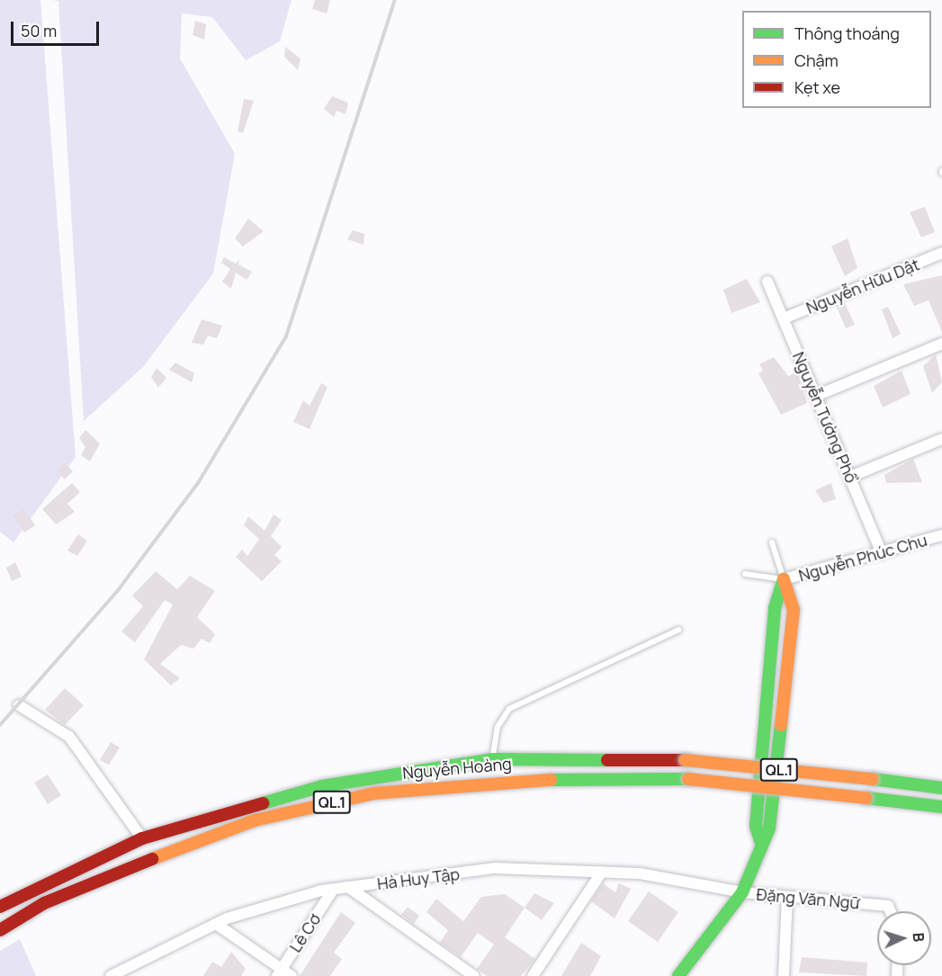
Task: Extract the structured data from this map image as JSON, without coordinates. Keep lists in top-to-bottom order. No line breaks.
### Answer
{"streets":{"main road":["Nguyễn Hoàng","QL.1"],"street":["Nguyễn Hữu Dật","Nguyễn Tường Phổ","Nguyễn Phúc Chu","Hà Huy Tập","Đặng Văn Ngữ","Lê Cơ"]},"crossings":[["Nguyễn Hữu Dật","Nguyễn Tường Phổ"],["Nguyễn Tường Phổ","Nguyễn Phúc Chu"],["Hà Huy Tập","Đặng Văn Ngữ"],["Hà Huy Tập","Lê Cơ"]],"legend":["Thông thoáng","Chậm","Kẹt xe"],"scale_bar":"50 m","north":"right"}
